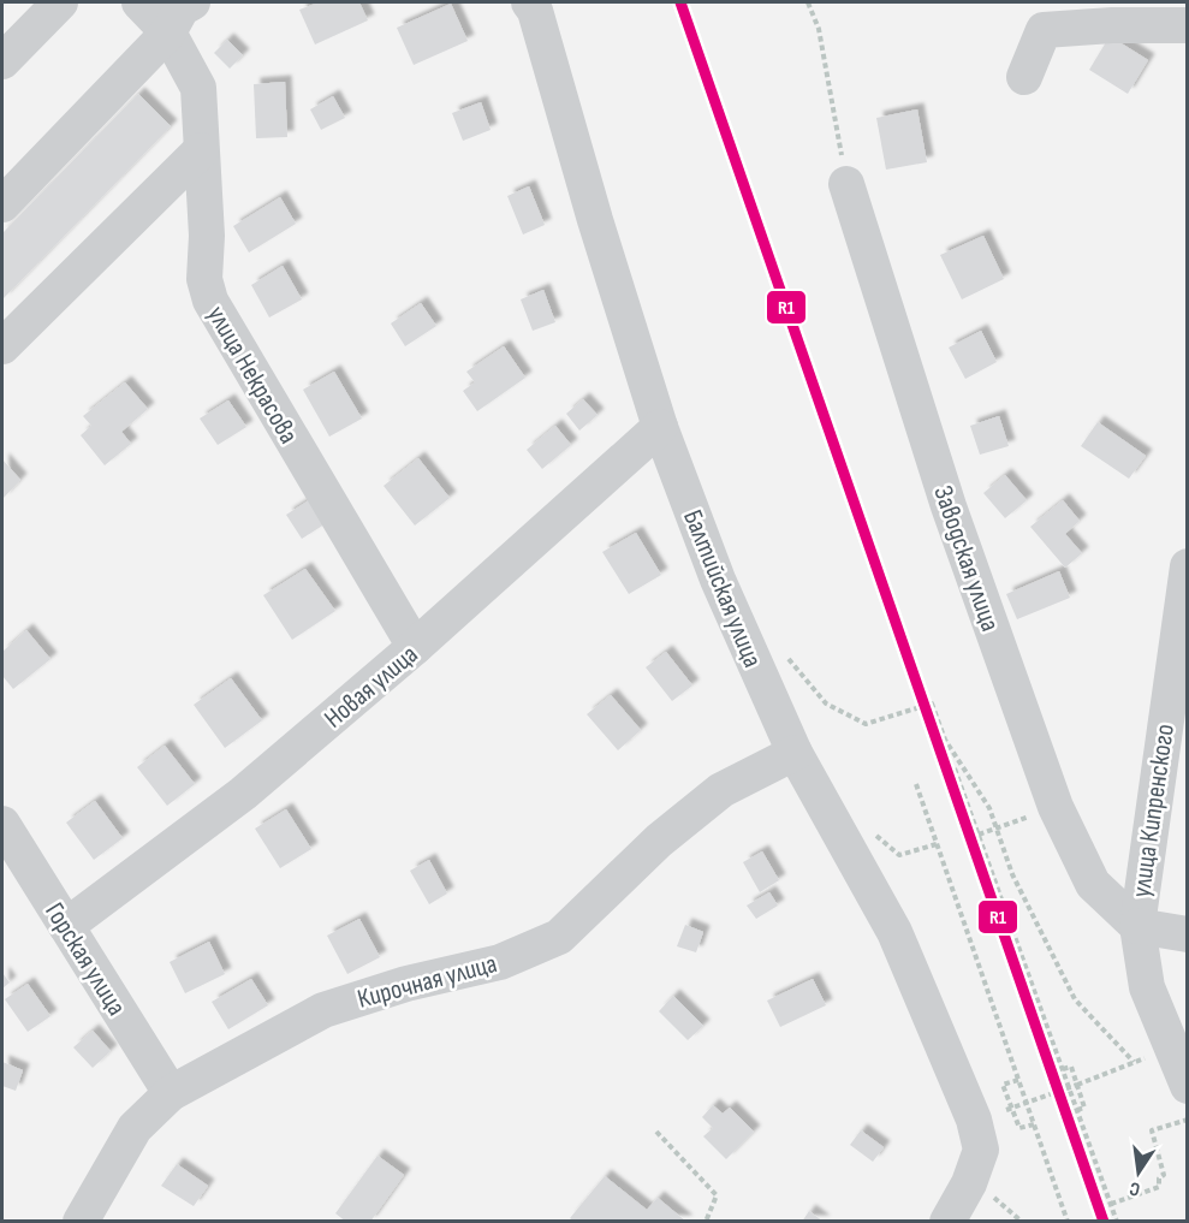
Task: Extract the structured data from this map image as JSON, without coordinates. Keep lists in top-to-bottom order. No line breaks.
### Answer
{"streets":{"street":["улица Некрасова","Заводская улица","Балтийская улица","Новая улица","улица Кипренского","Горская улица","Кирочная улица"]},"crossings":[["улица Некрасова","Новая улица"],["Заводская улица","улица Кипренского"],["Балтийская улица","Новая улица"],["Балтийская улица","Кирочная улица"],["Новая улица","Горская улица"],["Горская улица","Кирочная улица"]],"lines":["transit line R1"],"north":"bottom"}
